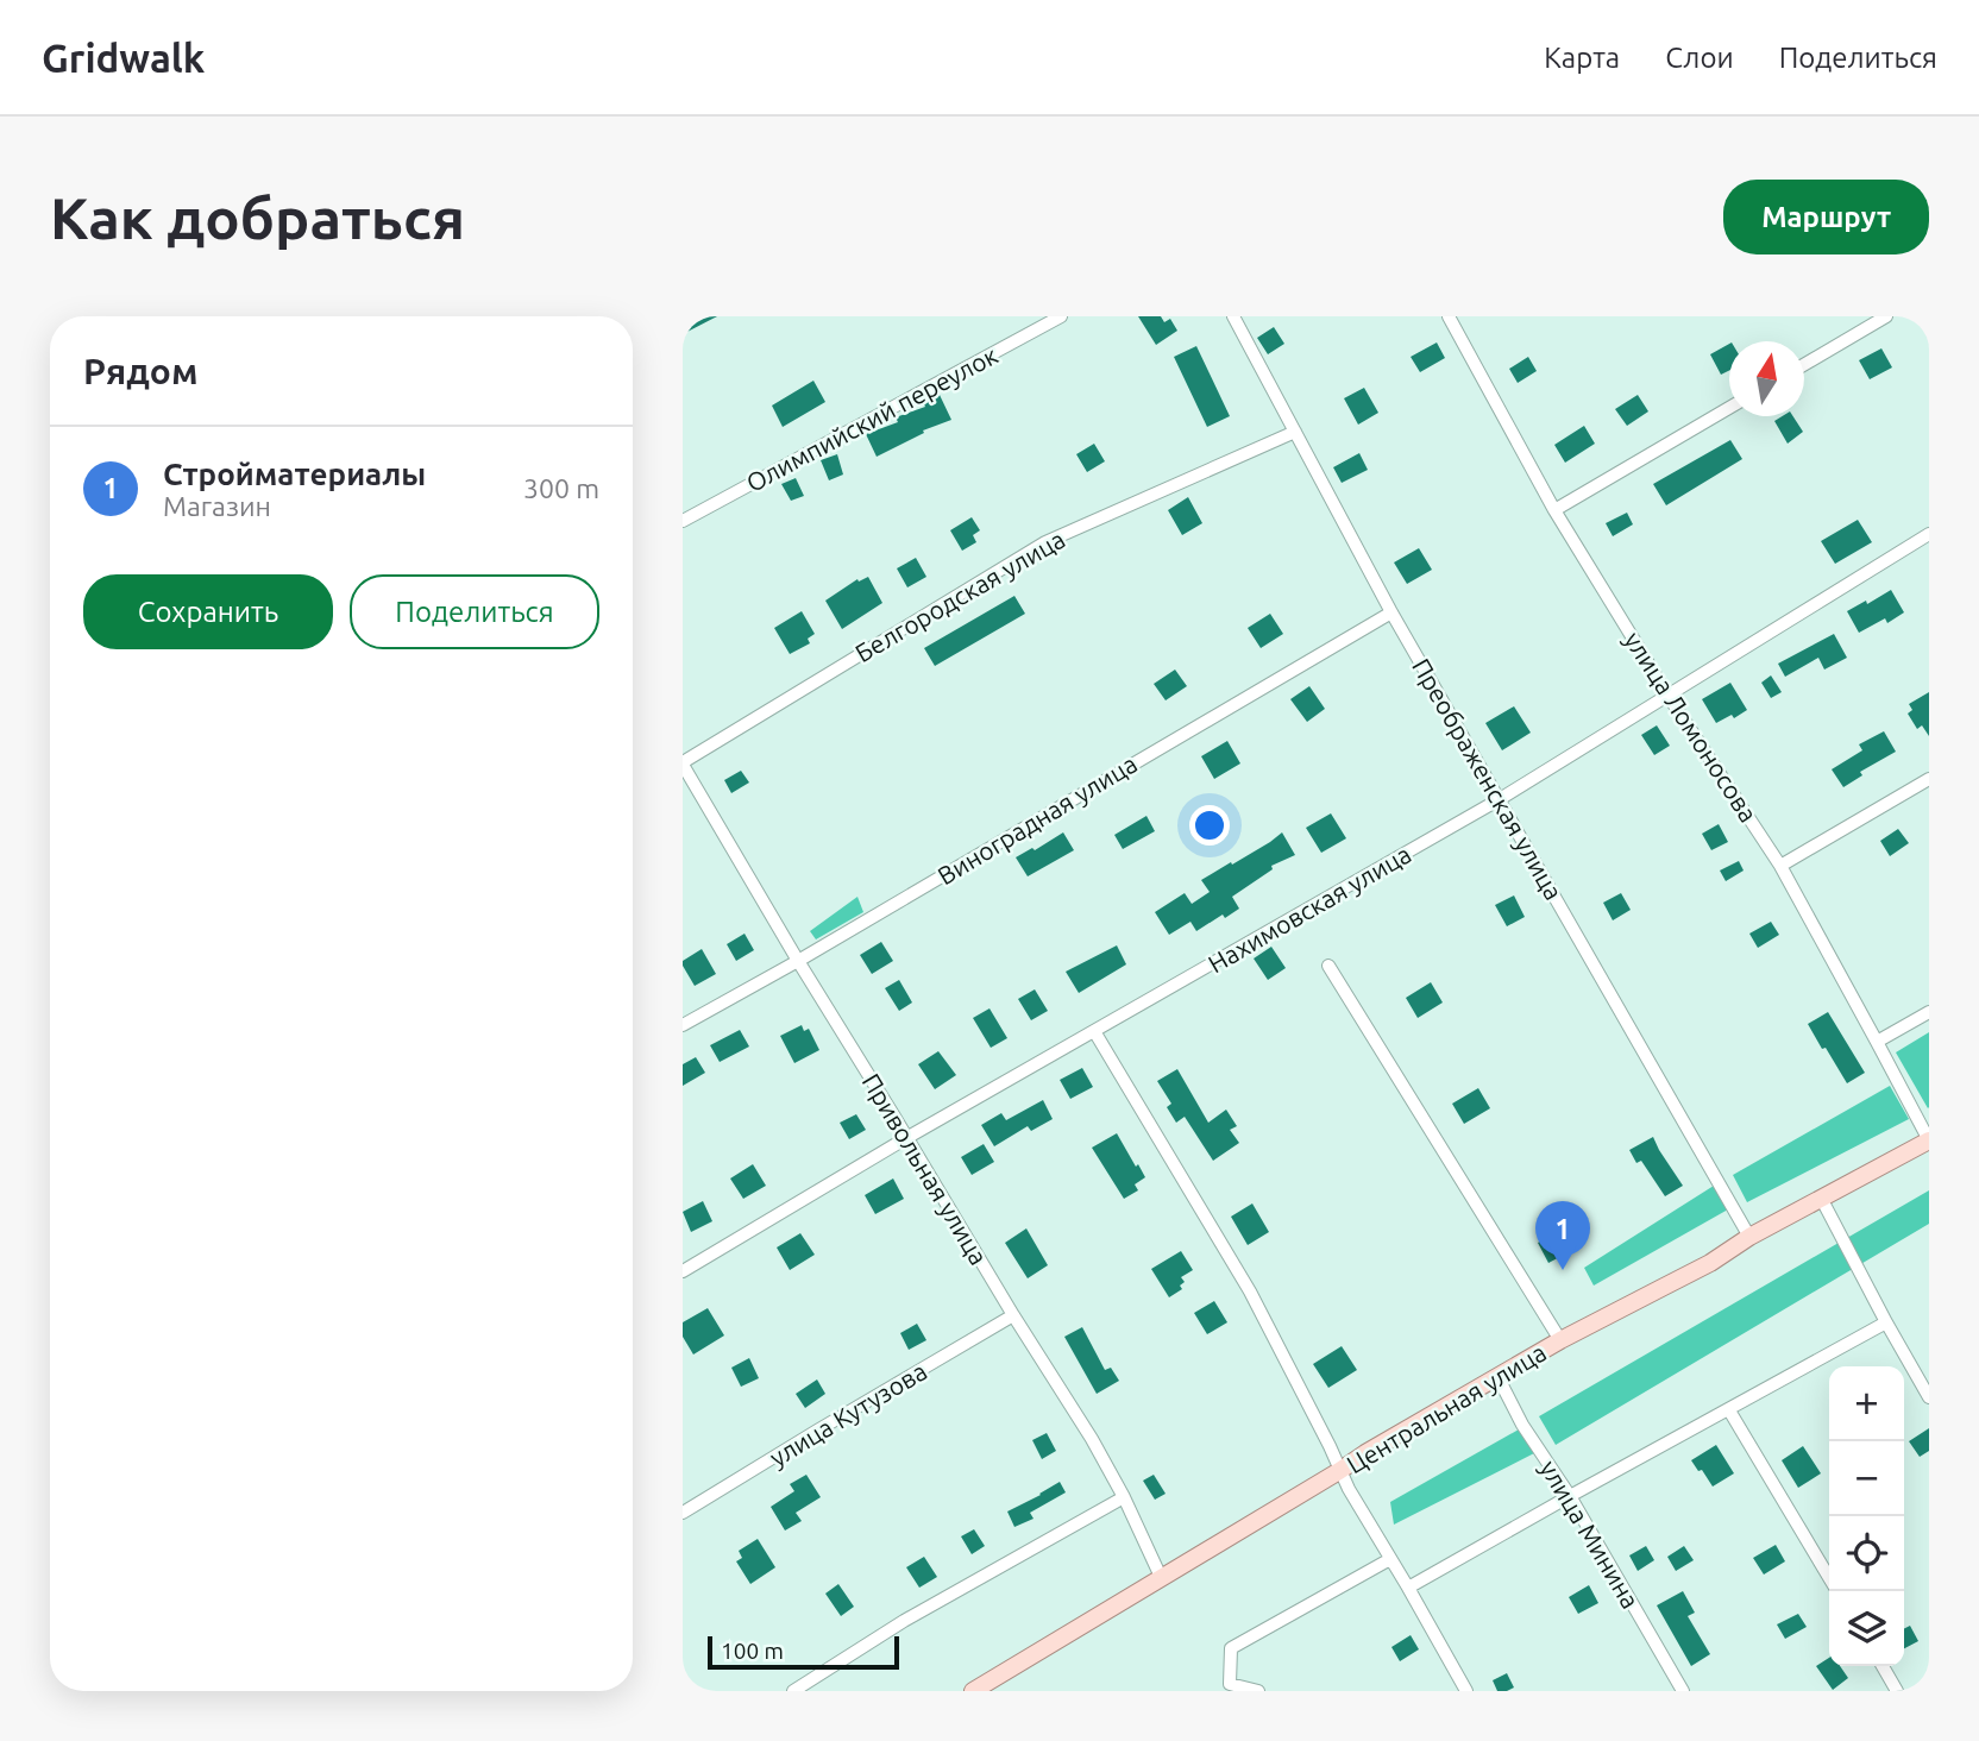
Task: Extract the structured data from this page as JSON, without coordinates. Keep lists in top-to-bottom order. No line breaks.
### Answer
{"streets":{"main road":["Центральная улица"],"street":["Олимпийский переулок","Белгородская улица","улица Ломоносова","Преображенская улица","Виноградная улица","Нахимовская улица","Привольная улица","улица Кутузова","улица Минина"]},"crossings":[["Белгородская улица","Преображенская улица"],["Белгородская улица","Привольная улица"],["улица Ломоносова","Нахимовская улица"],["улица Ломоносова","Центральная улица"],["Преображенская улица","Виноградная улица"],["Преображенская улица","Нахимовская улица"],["Преображенская улица","Центральная улица"],["Виноградная улица","Привольная улица"],["Нахимовская улица","Привольная улица"],["Привольная улица","Центральная улица"],["Привольная улица","улица Кутузова"],["Центральная улица","улица Минина"]],"scale_bar":"100 m","north":"top","page":{"header":"Gridwalk","nav":["Карта","Слои","Поделиться"],"buttons":["Маршрут",["Сохранить","Поделиться"]],"title":"Как добраться","heading":"Рядом","list":[{"mark":"1","name":"Стройматериалы","note":"Магазин","value":"300 m"}],"pins":"1","map_buttons":["+","−"],"scale":"100 m"}}
